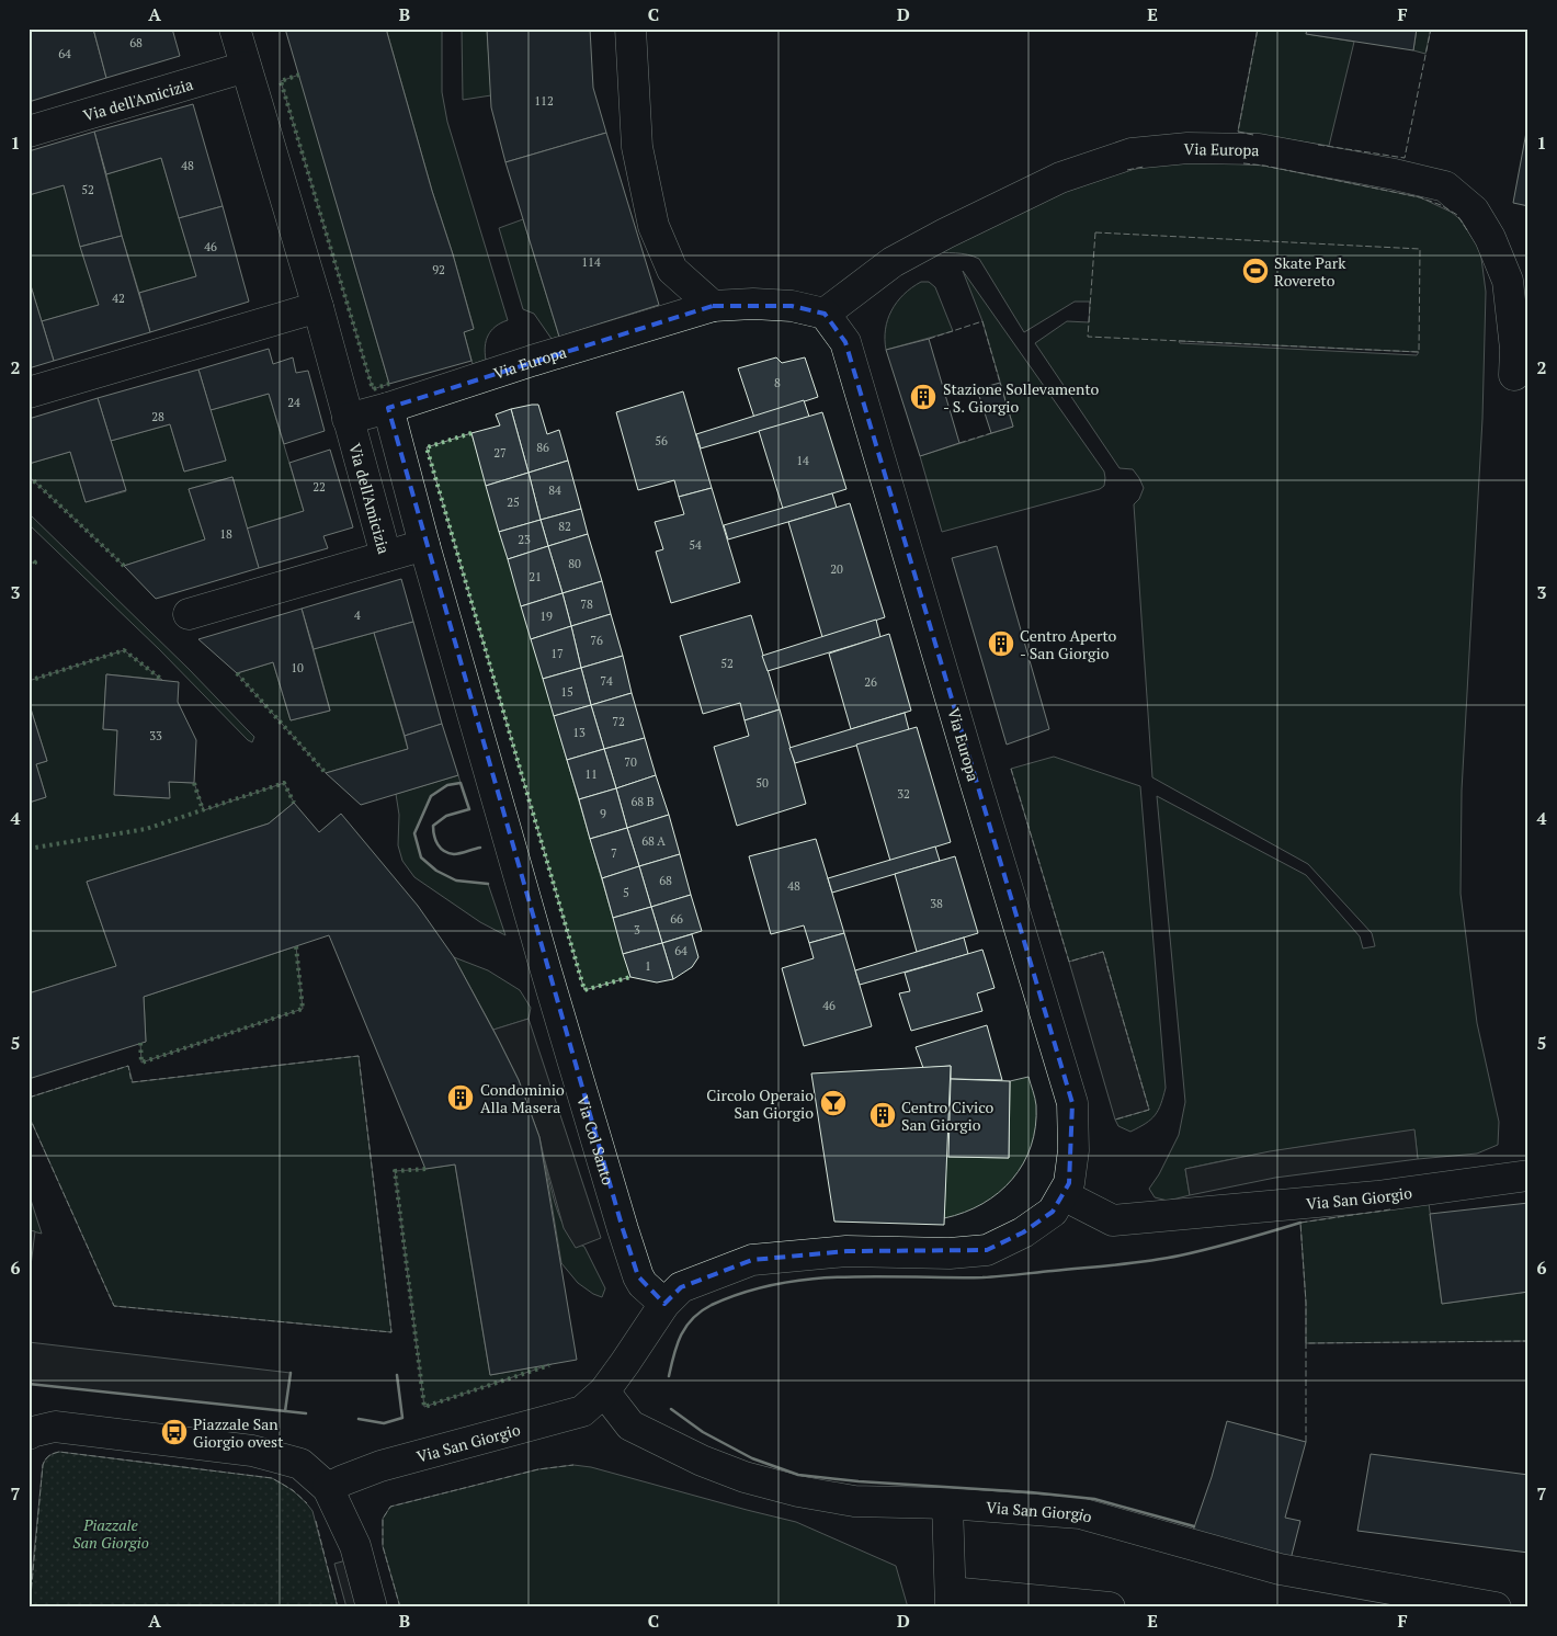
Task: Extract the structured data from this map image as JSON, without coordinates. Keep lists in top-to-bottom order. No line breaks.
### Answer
{"streets":{"street":["Via dell'Amicizia","Via Europa","Via Col Santo","Via San Giorgio"]},"crossings":[["Via dell'Amicizia","Via Europa"],["Via Europa","Via San Giorgio"],["Via Col Santo","Via San Giorgio"]],"parks":["Piazzale San Giorgio"],"places":{"sports":["Skate Park Rovereto"],"building":["Stazione Sollevamento - S. Giorgio","Centro Aperto - San Giorgio","Condominio Alla Masera","Centro Civico San Giorgio"],"bar":["Circolo Operaio San Giorgio"],"bus stop":["Piazzale San Giorgio ovest"]},"house_numbers":["68","64","112","48","52","46","114","92","42","8","24","28","56","86","27","14","22","84","25","82","18","23","54","80","20","21","78","4","19","76","17","52","10","74","26","15","72","13","33","70","11","50","32","68 B","9","68 A","7","68","48","5","38","66","3","64","1","46"],"grid":{"columns":["A","B","C","D","E","F"],"rows":["1","2","3","4","5","6","7"]}}
